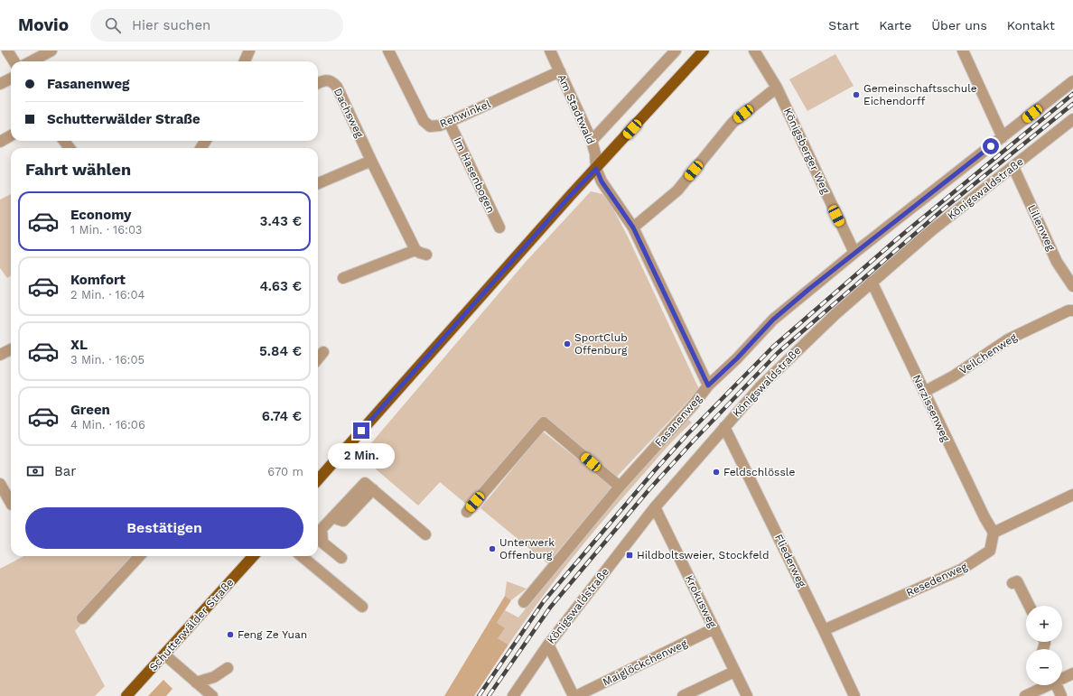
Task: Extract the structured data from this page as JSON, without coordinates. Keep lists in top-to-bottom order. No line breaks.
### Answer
{"streets":{"main road":["Schutterwälder Straße"],"street":["Am Stadtwald","Dachsweg","Rehwinkel","Königsberger Weg","Im Hasenbogen","Königswaldstraße","Lilienweg","Veilchenweg","Narzissenweg","Fasanenweg","Fliederweg","Resedenweg","Krokusweg","Maiglöckchenweg"]},"crossings":[["Am Stadtwald","Rehwinkel"],["Am Stadtwald","Fasanenweg"],["Rehwinkel","Im Hasenbogen"],["Königsberger Weg","Fasanenweg"],["Königswaldstraße","Lilienweg"],["Königswaldstraße","Narzissenweg"],["Königswaldstraße","Fliederweg"],["Königswaldstraße","Krokusweg"],["Veilchenweg","Narzissenweg"],["Narzissenweg","Resedenweg"],["Fliederweg","Resedenweg"],["Krokusweg","Maiglöckchenweg"]],"places":{"other":["Gemeinschaftsschule Eichendorff","SportClub Offenburg","Feldschlössle","Unterwerk Offenburg","Feng Ze Yuan"],"transit":["Hildboltsweier, Stockfeld"]},"page":{"header":"Movio","search":"Hier suchen","nav":["Start","Karte","Über uns","Kontakt"],"banner":["Fasanenweg","Schutterwälder Straße"],"heading":"Fahrt wählen","list":[{"name":"Economy","note":"1 Min. · 16:03","value":"3.43 €"},{"name":"Komfort","note":"2 Min. · 16:04","value":"4.63 €"},{"name":"XL","note":"3 Min. · 16:05","value":"5.84 €"},{"name":"Green","note":"4 Min. · 16:06","value":"6.74 €"}],"bubble":"2 Min.","pay":["Bar","670 m"],"buttons":"Bestätigen","map_buttons":["+","−"]}}
